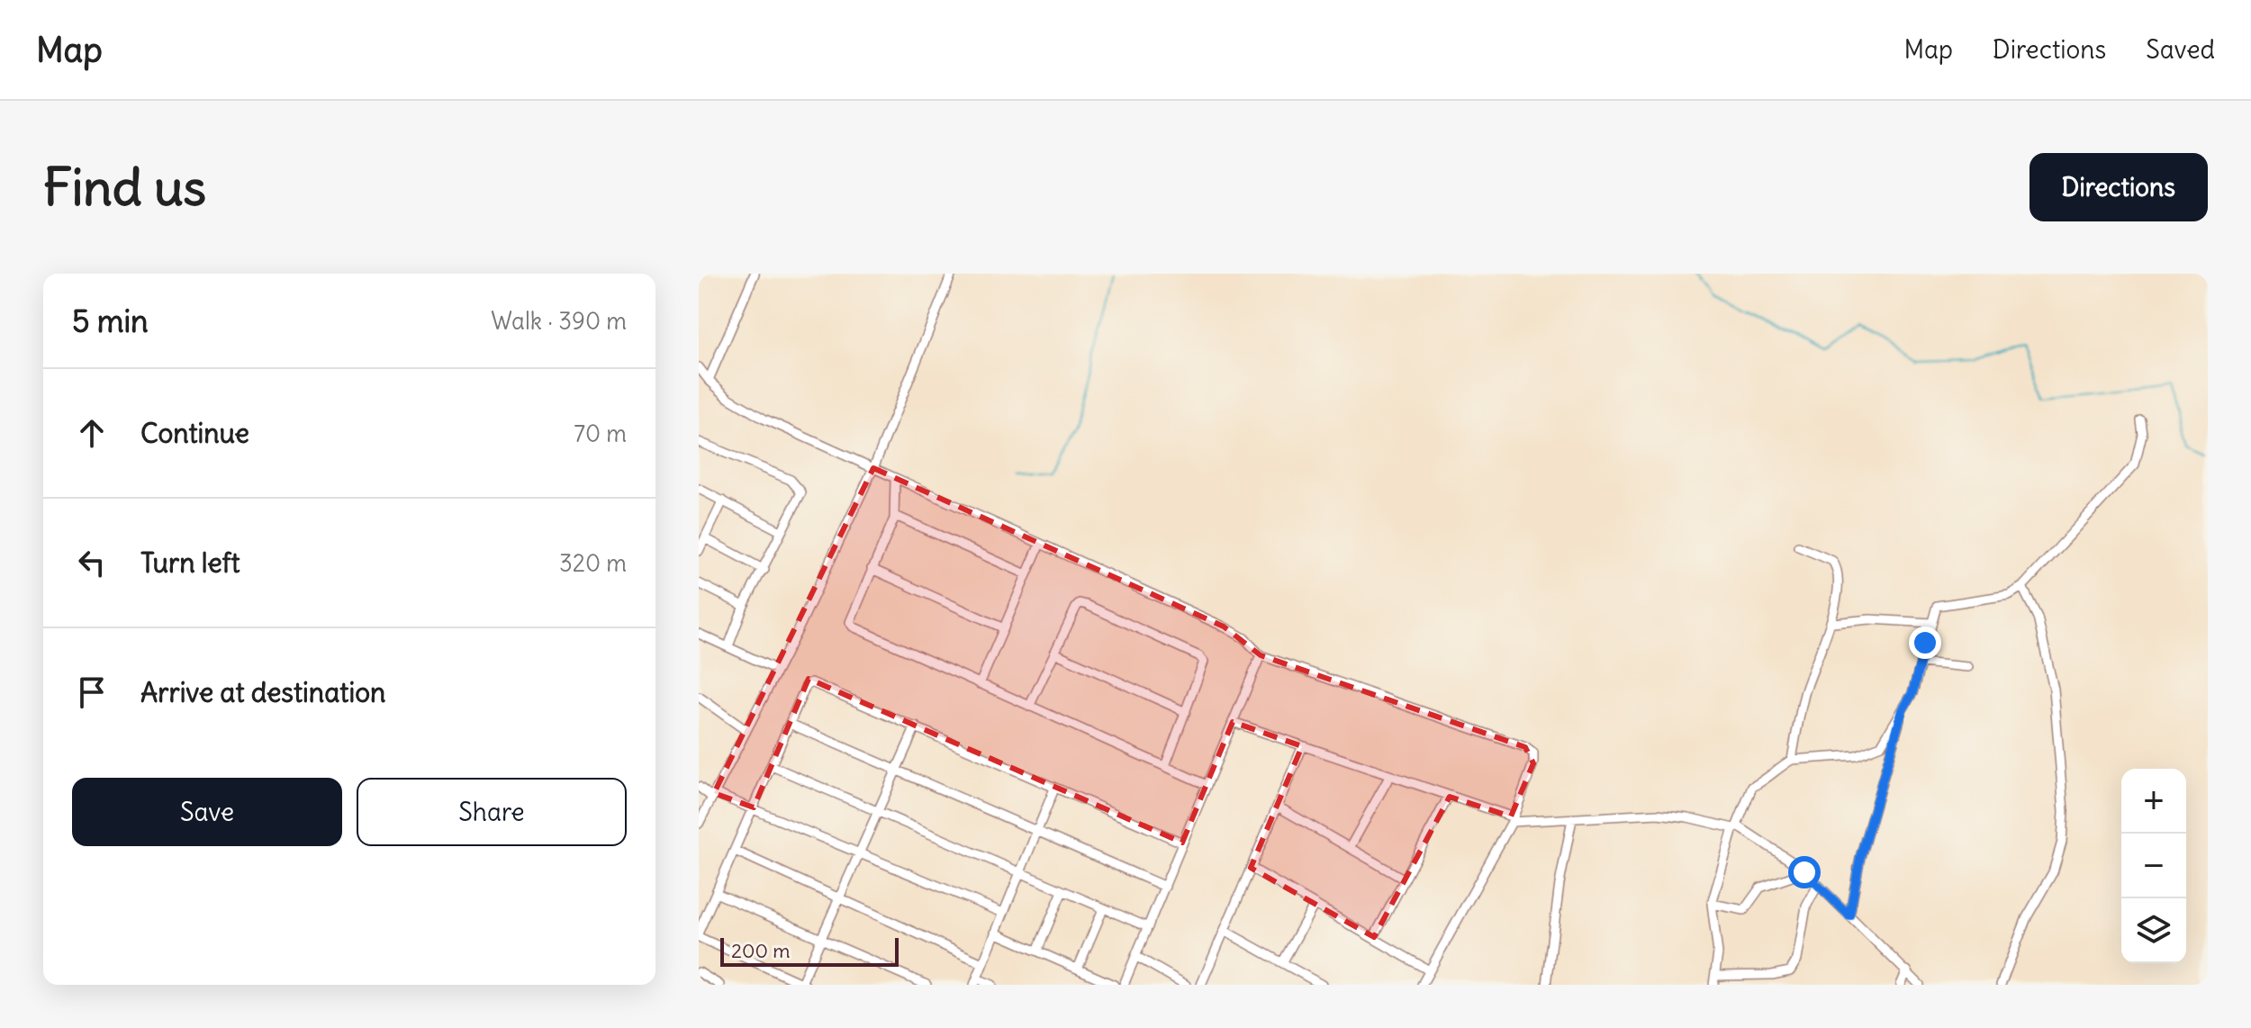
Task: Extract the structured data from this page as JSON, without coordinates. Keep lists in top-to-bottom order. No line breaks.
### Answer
{"scale_bar":"200 m","page":{"header":"Map","nav":["Map","Directions","Saved"],"buttons":["Directions",["Save","Share"]],"title":"Find us","heading":["5 min","Walk · 390 m"],"list":[["Continue","70 m"],["Turn left","320 m"],"Arrive at destination"],"map_buttons":["+","−"],"scale":"200 m"}}
